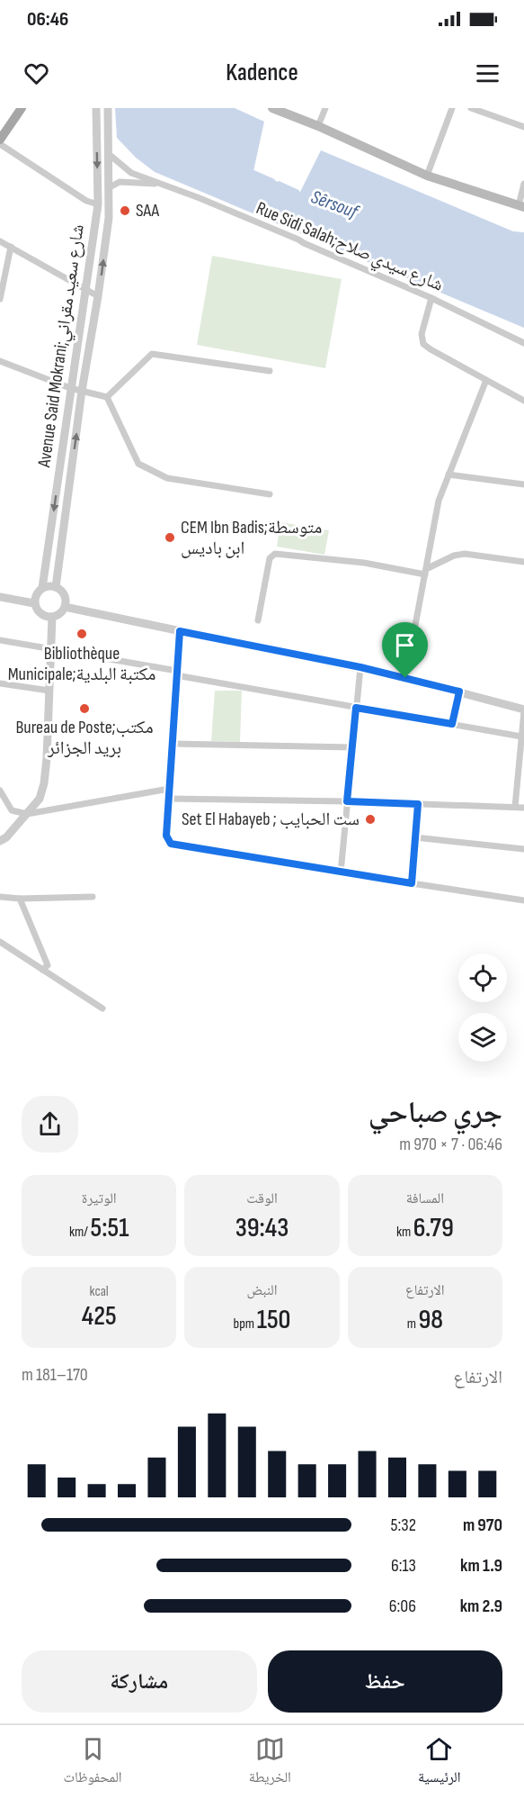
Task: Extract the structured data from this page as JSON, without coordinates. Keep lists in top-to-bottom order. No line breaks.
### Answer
{"streets":{"street":["Rue Sidi Salah;شارع سيدي صلاح","Avenue Said Mokrani;شارع سعيد مقراني"]},"crossings":[["Rue Sidi Salah;شارع سيدي صلاح","Avenue Said Mokrani;شارع سعيد مقراني"]],"water":["Sêrsouf"],"places":["SAA","CEM Ibn Badis;متوسطة ابن باديس","Bibliothèque Municipale;مكتبة البلدية","Bureau de Poste;مكتب بريد الجزائر","Set El Habayeb ; ست الحبايب"],"page":{"status":"06:46","header":"Kadence","heading":["جري صباحي","06:46 · 7 × 970 m"],"stats":[["المسافة","6.79 km"],["الوقت","39:43"],["الوتيرة","5:51 /km"],["الارتفاع","98 m"],["النبض","150 bpm"],["kcal","425"]],"chart":["الارتفاع","170–181 m"],"list":[{"name":"970 m","note":"5:32"},{"name":"1.9 km","note":"6:13"},{"name":"2.9 km","note":"6:06"}],"buttons":["حفظ","مشاركة"],"tabs":["الرئيسية","الخريطة","المحفوظات"]}}
